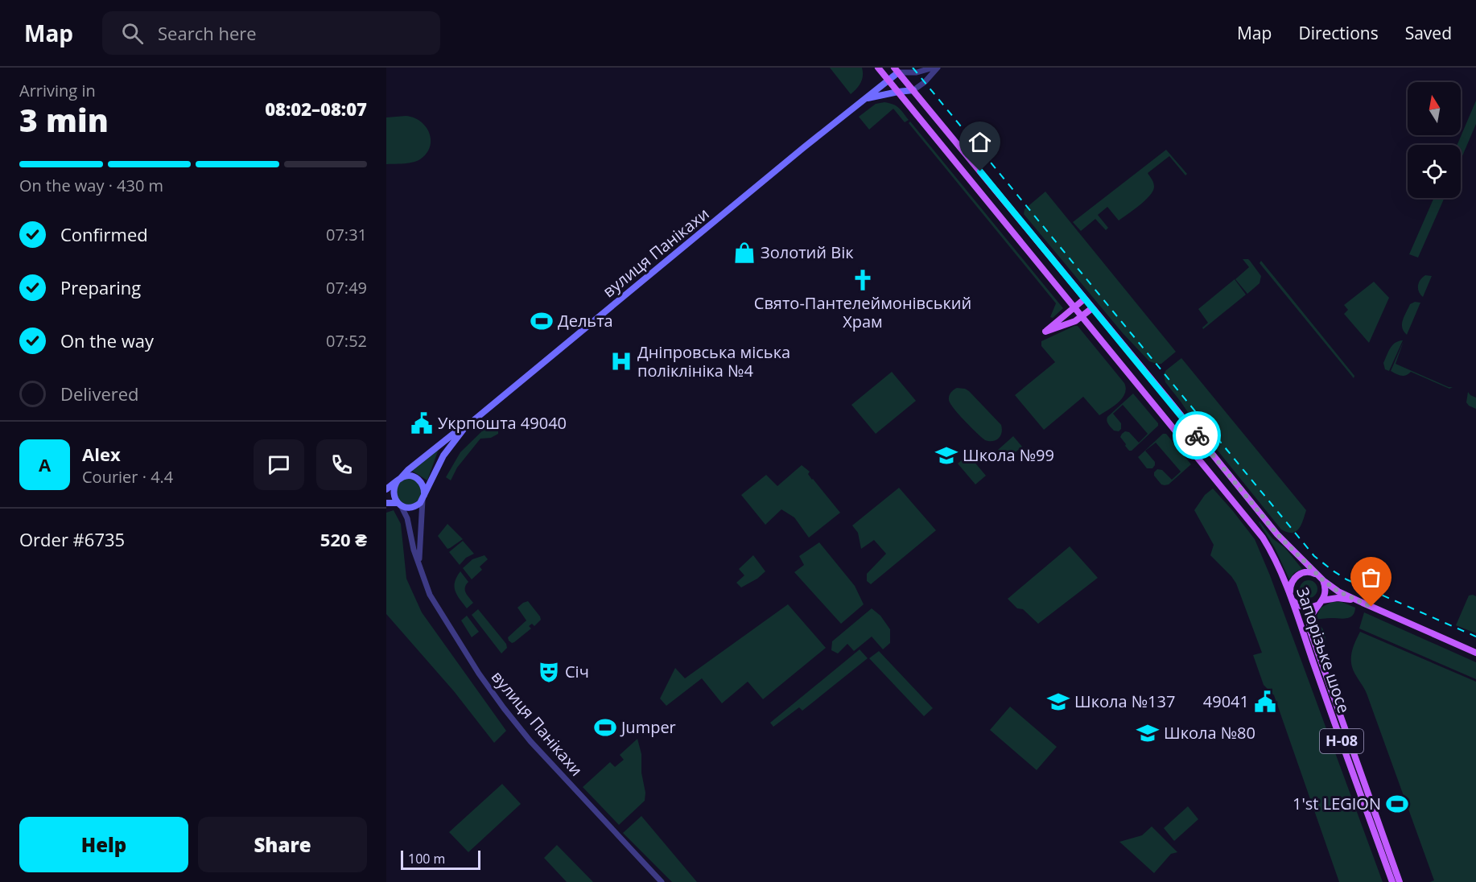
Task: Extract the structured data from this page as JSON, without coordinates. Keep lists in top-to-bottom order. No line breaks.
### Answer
{"streets":{"main road":["вулиця Панікахи","Запорізьке шосе","Н-08"]},"crossings":[["вулиця Панікахи","Запорізьке шосе"]],"places":{"shop":["Золотий Вік"],"church":["Свято-Пантелеймонівський Храм"],"sports":["Дельта","Jumper","1'st LEGION"],"hospital":["Дніпровська міська поліклініка №4"],"public building":["Укрпошта 49040","49041"],"school or university":["Школа №99","Школа №137","Школа №80"],"theatre":["Січ"]},"scale_bar":"100 m","north":"top","page":{"header":"Map","search":"Search here","nav":["Map","Directions","Saved"],"heading":["3 min","Arriving in","08:02–08:07"],"panel":["Alex","Courier · 4.4","Order #6735","520 ₴"],"bar":"On the way · 430 m","list":[["Confirmed","07:31"],["Preparing","07:49"],["On the way","07:52"],"Delivered"],"round":"A","buttons":["Help","Share"],"scale":"100 m"}}
